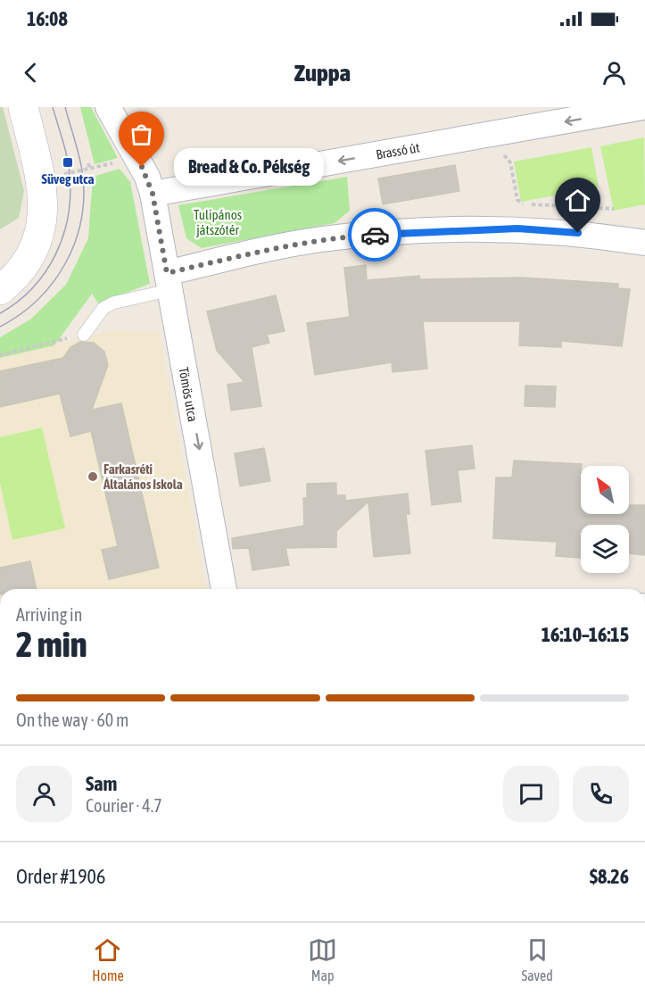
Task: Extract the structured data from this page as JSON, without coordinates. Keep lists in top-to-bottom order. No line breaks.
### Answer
{"streets":{"street":["Brassó út","Tömös utca"]},"crossings":[["Brassó út","Tömös utca"]],"one_way":["Tömös utca"],"parks":["Tulipános játszótér"],"places":{"transit":["Süveg utca"],"other":["Bread & Co. Pékség","Farkasréti Általános Iskola"]},"north":"top left","page":{"status":"16:08","header":"Zuppa","bubble":"Bread & Co. Pékség","heading":["2 min","Arriving in","16:10–16:15"],"panel":["Sam","Courier · 4.7","Order #1906","$8.26"],"bar":"On the way · 60 m","tabs":["Home","Map","Saved"]}}
